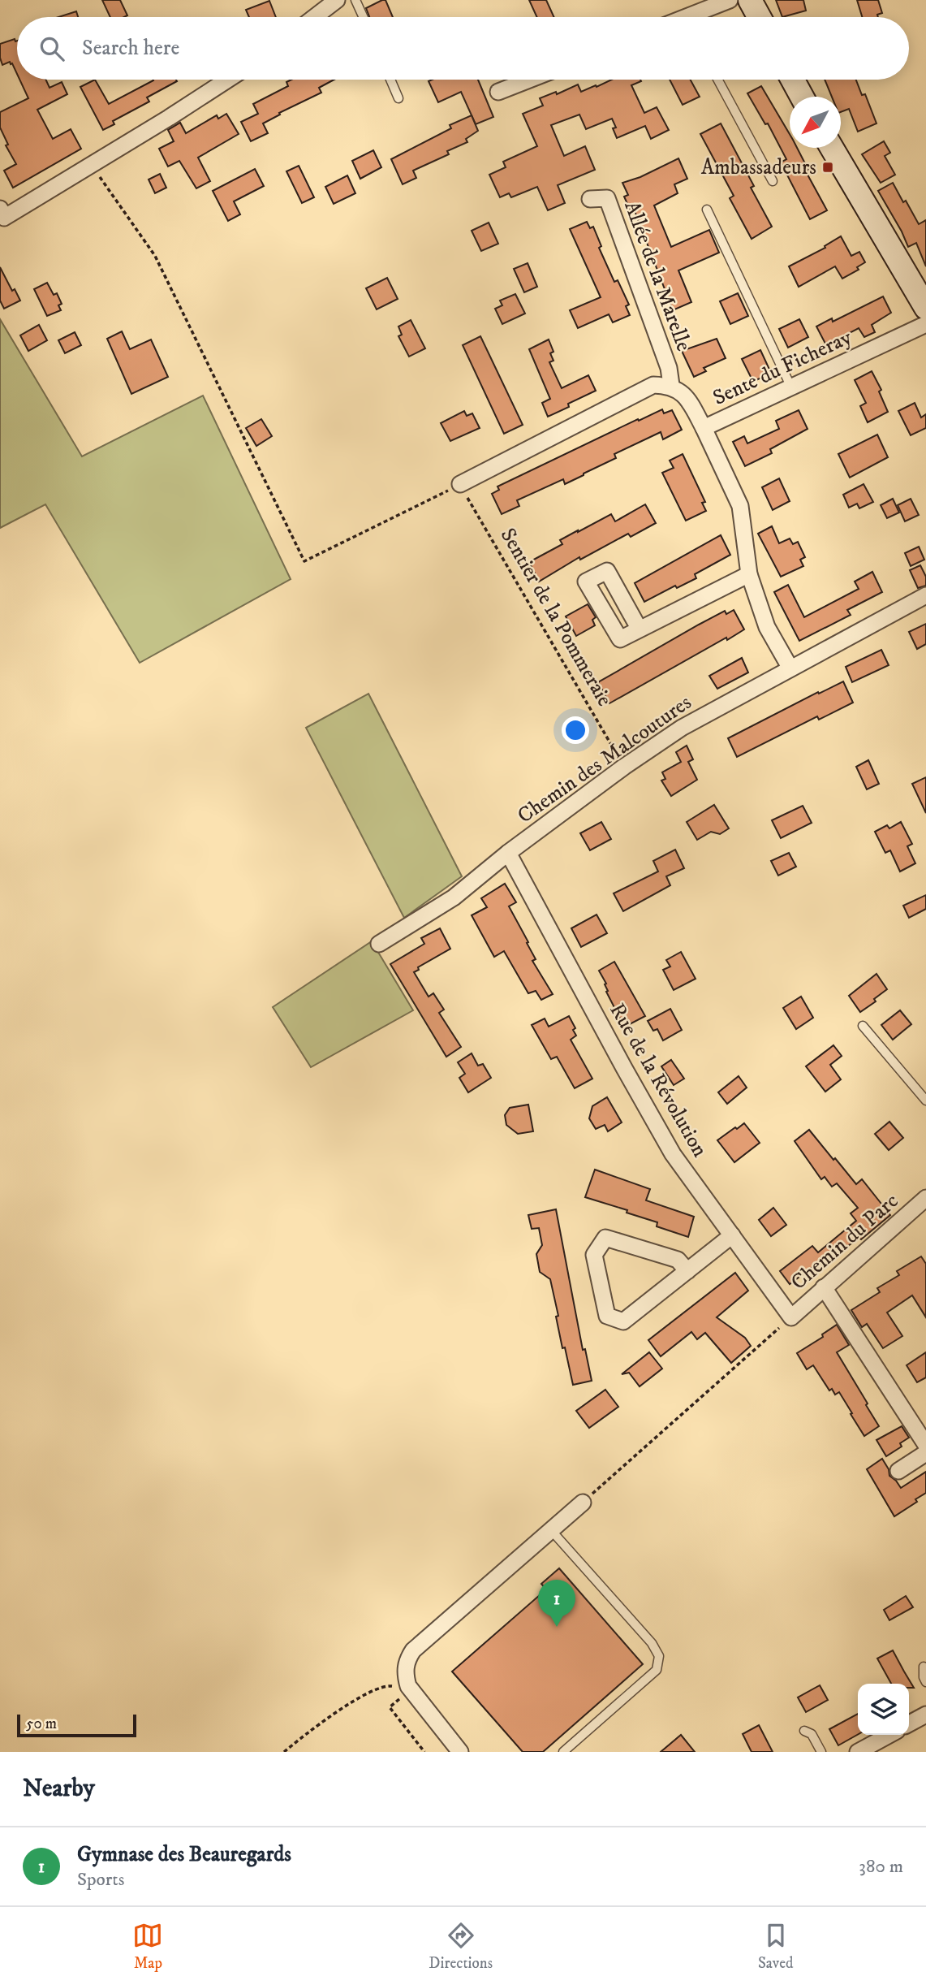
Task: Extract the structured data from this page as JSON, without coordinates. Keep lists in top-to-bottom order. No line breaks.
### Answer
{"streets":{"street":["Allée de la Marelle","Sente du Ficheray","Chemin des Malcoutures","Rue de la Révolution","Chemin du Parc"],"path":["Sentier de la Pommeraie"]},"crossings":[["Allée de la Marelle","Sente du Ficheray"],["Sentier de la Pommeraie","Chemin des Malcoutures"],["Chemin des Malcoutures","Rue de la Révolution"],["Rue de la Révolution","Chemin du Parc"]],"places":{"transit":["Ambassadeurs"]},"scale_bar":"50 m","north":"bottom left","page":{"search":"Search here","pins":"1","scale":"50 m","heading":"Nearby","list":[{"mark":"1","name":"Gymnase des Beauregards","note":"Sports","value":"380 m"}],"nav":["Map","Directions","Saved"]}}
